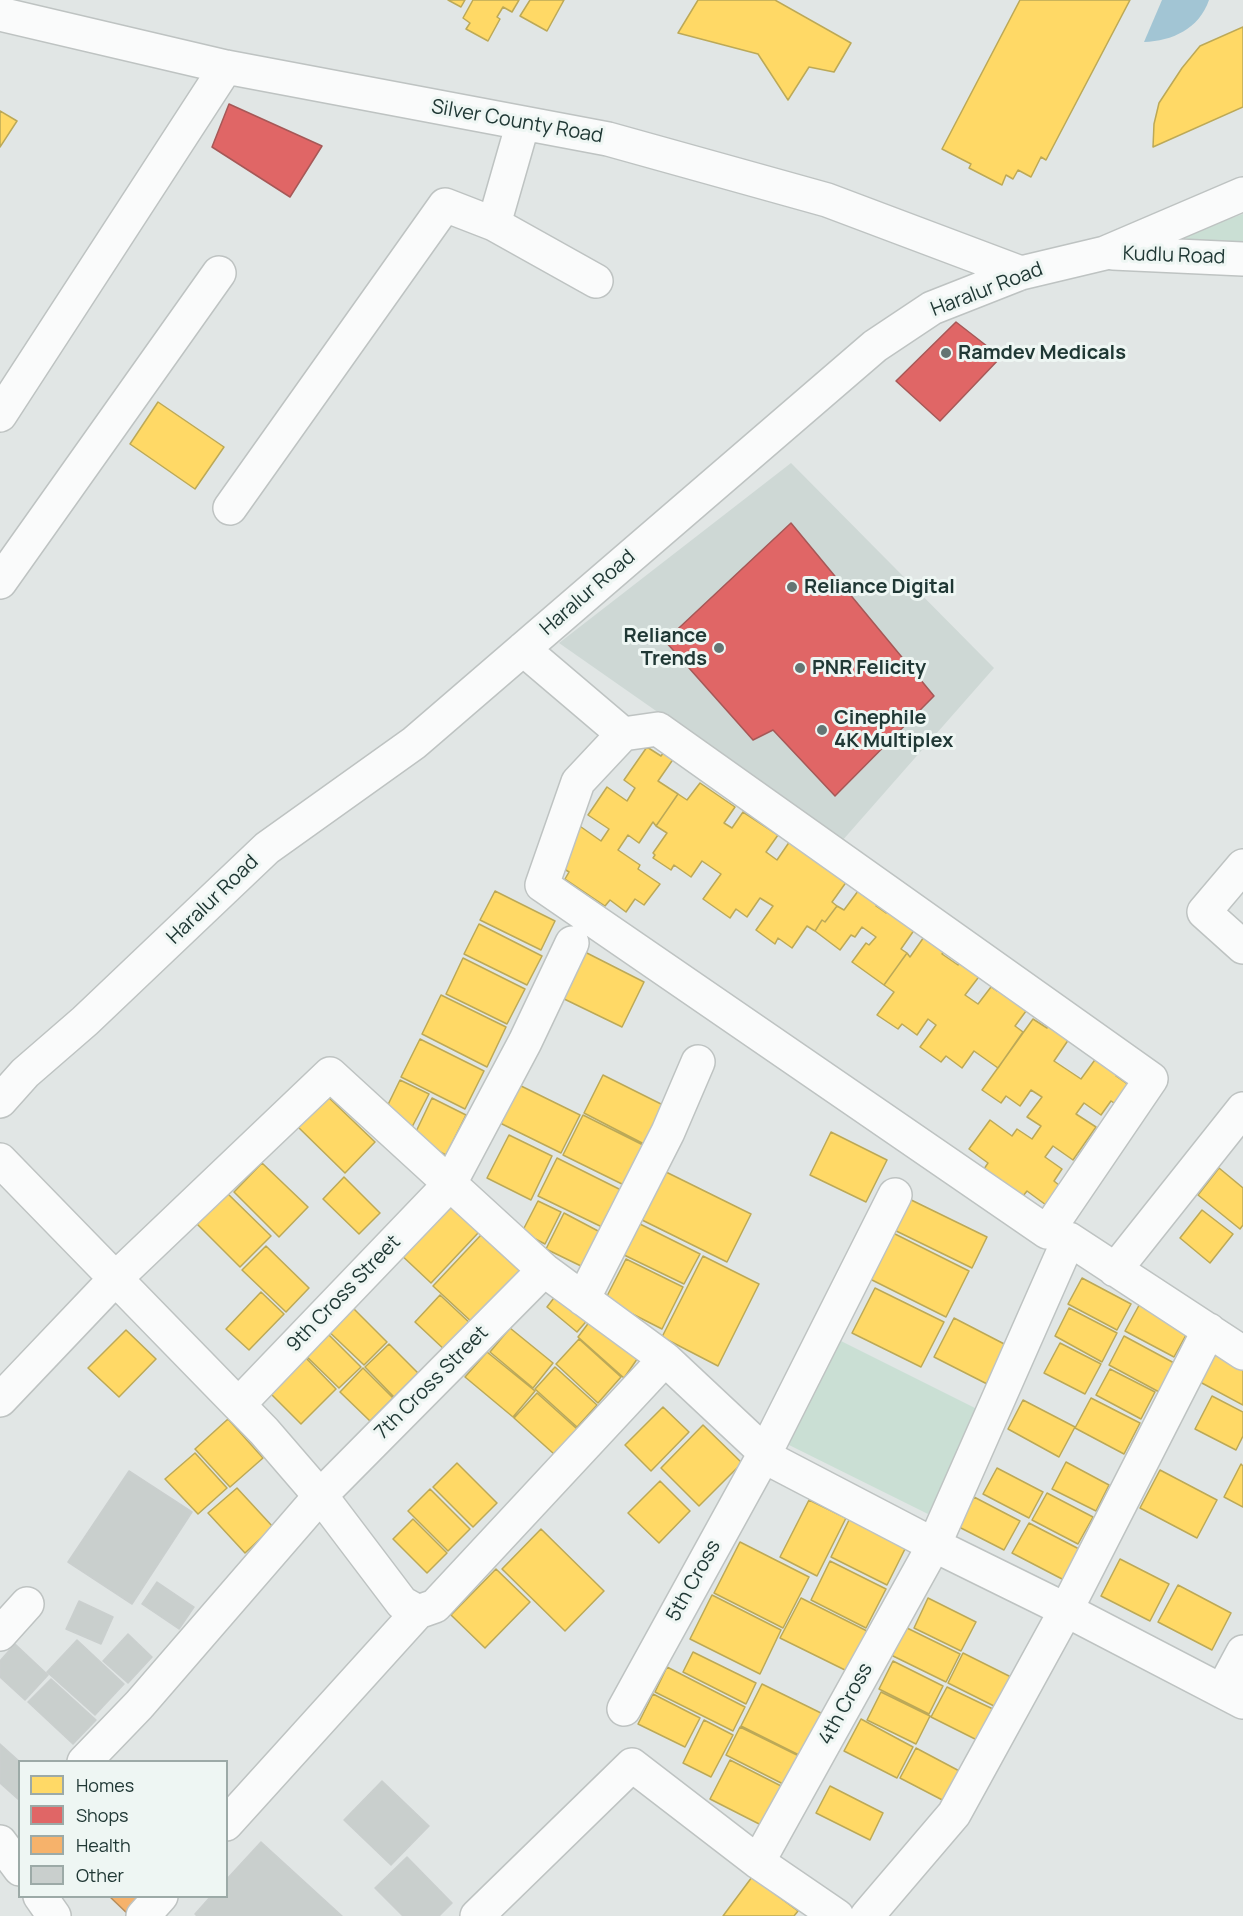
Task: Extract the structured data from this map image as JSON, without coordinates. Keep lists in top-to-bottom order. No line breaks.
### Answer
{"streets":{"street":["Silver County Road","Kudlu Road","Haralur Road","9th Cross Street","7th Cross Street","5th Cross","4th Cross"]},"crossings":[["Silver County Road","Haralur Road"],["Kudlu Road","Haralur Road"]],"places":["Ramdev Medicals","Reliance Digital","Reliance Trends","PNR Felicity","Cinephile 4K Multiplex"],"legend":["Homes","Shops","Health","Other"]}
